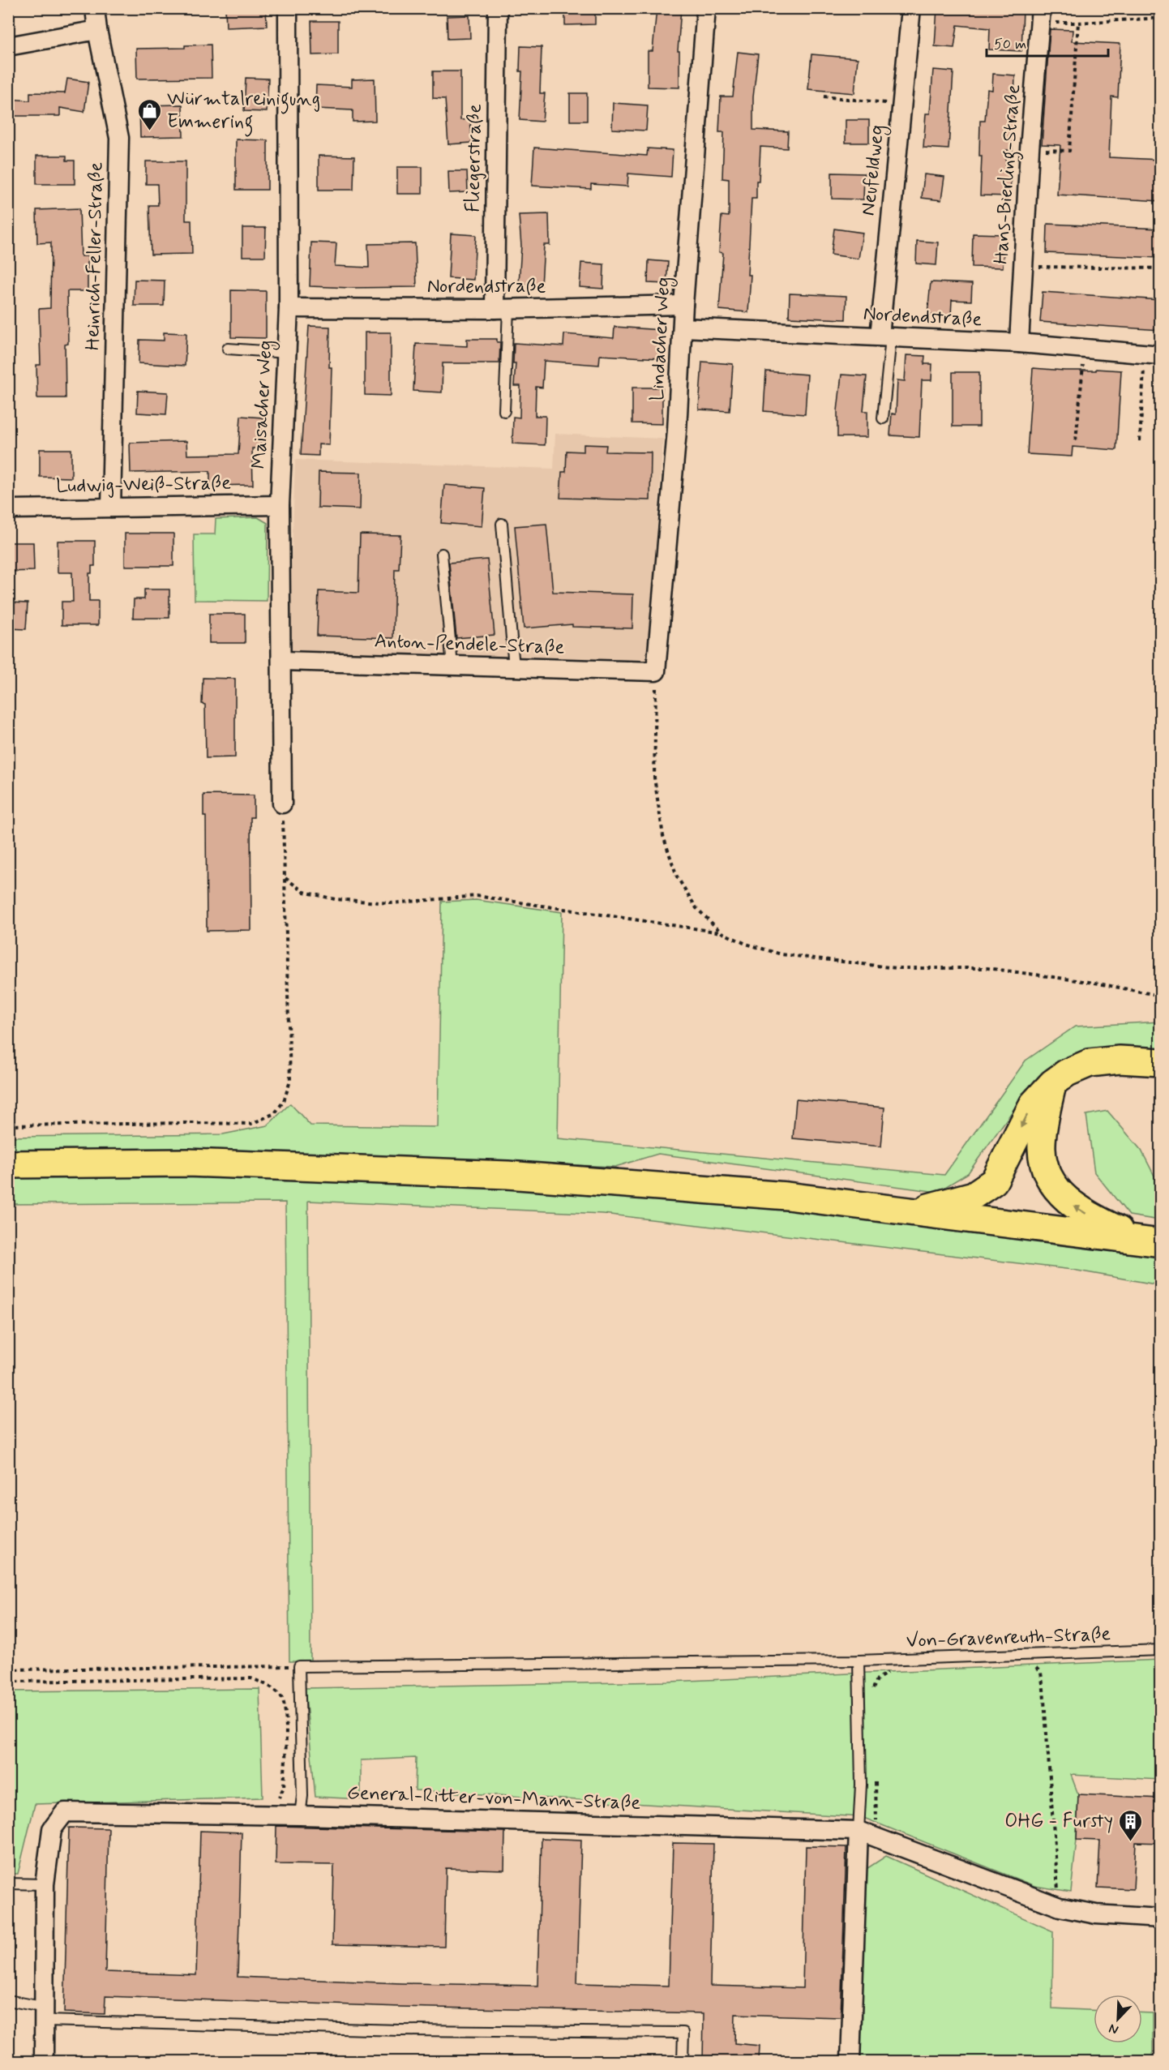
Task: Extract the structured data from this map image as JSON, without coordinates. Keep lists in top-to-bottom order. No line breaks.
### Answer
{"streets":{"street":["Fliegerstraße","Neufeldweg","Hans-Bierling-Straße","Heinrich-Feller-Straße","Nordendstraße","Lindacher Weg","Maisacher Weg","Ludwig-Weiß-Straße","Anton-Pendele-Straße","General-Ritter-von-Mann-Straße"],"lane":["Von-Gravenreuth-Straße"]},"crossings":[["Fliegerstraße","Nordendstraße"],["Neufeldweg","Nordendstraße"],["Hans-Bierling-Straße","Nordendstraße"],["Heinrich-Feller-Straße","Ludwig-Weiß-Straße"],["Nordendstraße","Lindacher Weg"],["Nordendstraße","Maisacher Weg"],["Lindacher Weg","Anton-Pendele-Straße"],["Maisacher Weg","Ludwig-Weiß-Straße"],["Maisacher Weg","Anton-Pendele-Straße"]],"places":{"shop":["Würmtalreinigung Emmering"],"building":["OHG - Fursty"]},"scale_bar":"50 m","north":"bottom left"}
